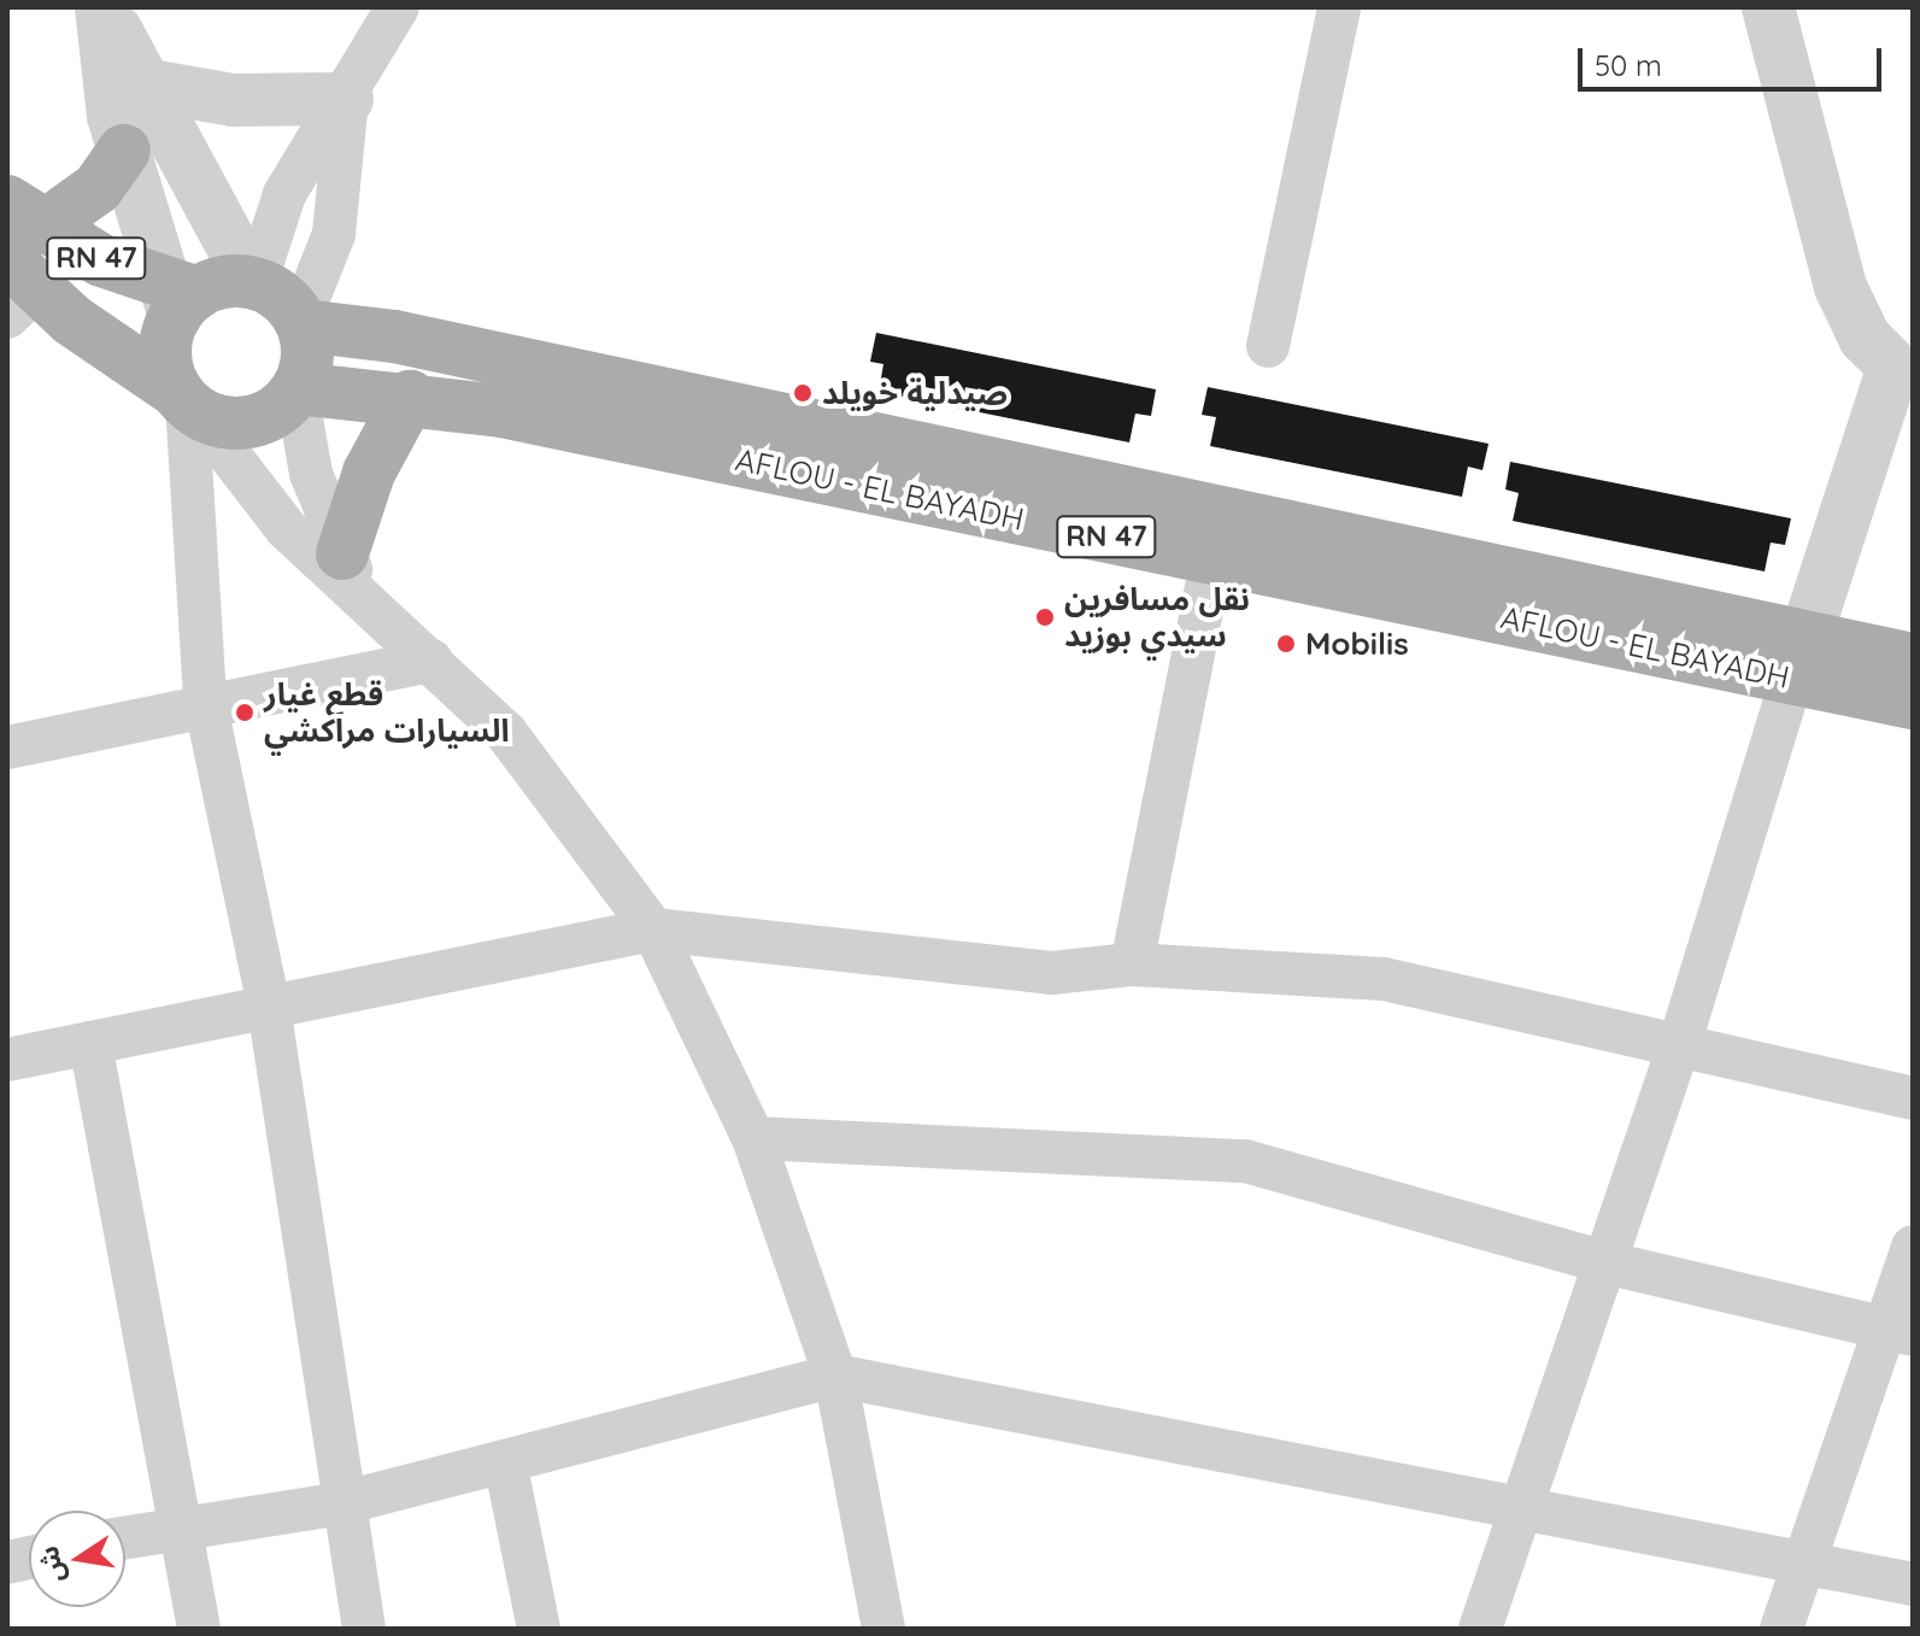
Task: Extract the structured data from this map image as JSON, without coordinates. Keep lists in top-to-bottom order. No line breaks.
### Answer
{"streets":{"main road":["RN 47","AFLOU - EL BAYADH"]},"crossings":[["RN 47","AFLOU - EL BAYADH"]],"places":["صيدلية خويلد","نقل مسافرين سيدي بوزيد","Mobilis","قطع غيار السيارات مراكشي"],"scale_bar":"50 m","north":"left"}
